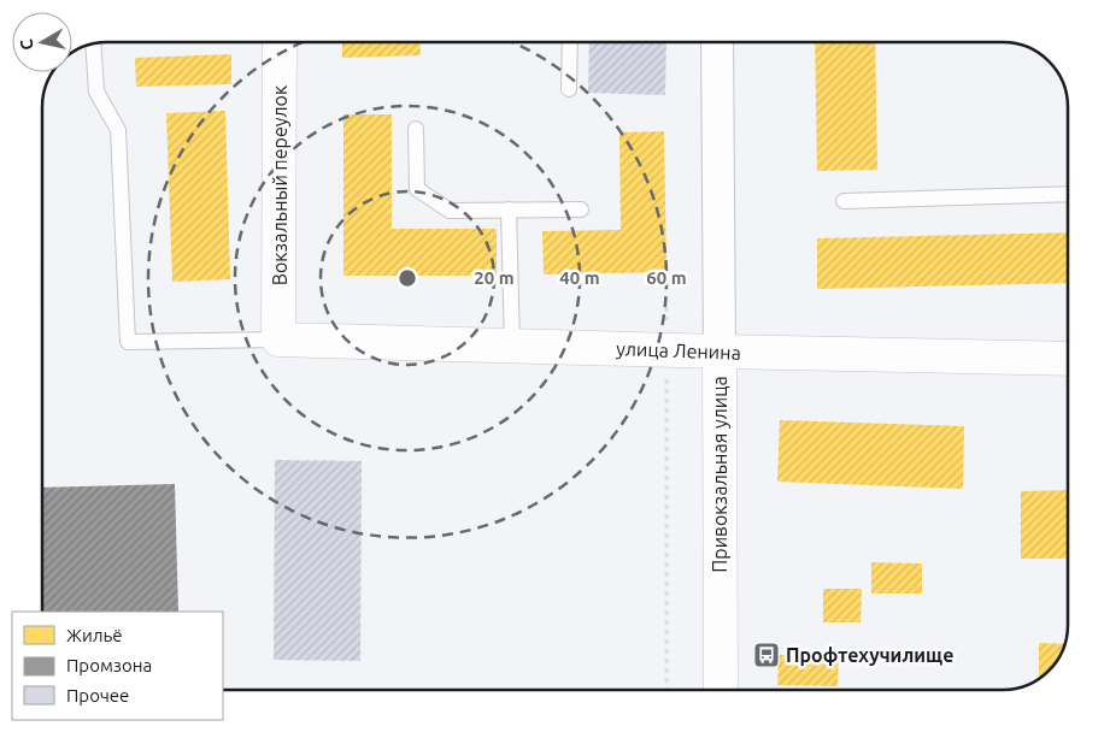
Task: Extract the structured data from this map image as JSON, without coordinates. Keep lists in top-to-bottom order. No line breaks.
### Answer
{"streets":{"street":["Вокзальный переулок","улица Ленина","Привокзальная улица"]},"crossings":[["Вокзальный переулок","улица Ленина"],["улица Ленина","Привокзальная улица"]],"places":{"bus stop":["Профтехучилище"]},"legend":["Жильё","Промзона","Прочее"],"north":"left","rings":["20 m","40 m","60 m"]}
